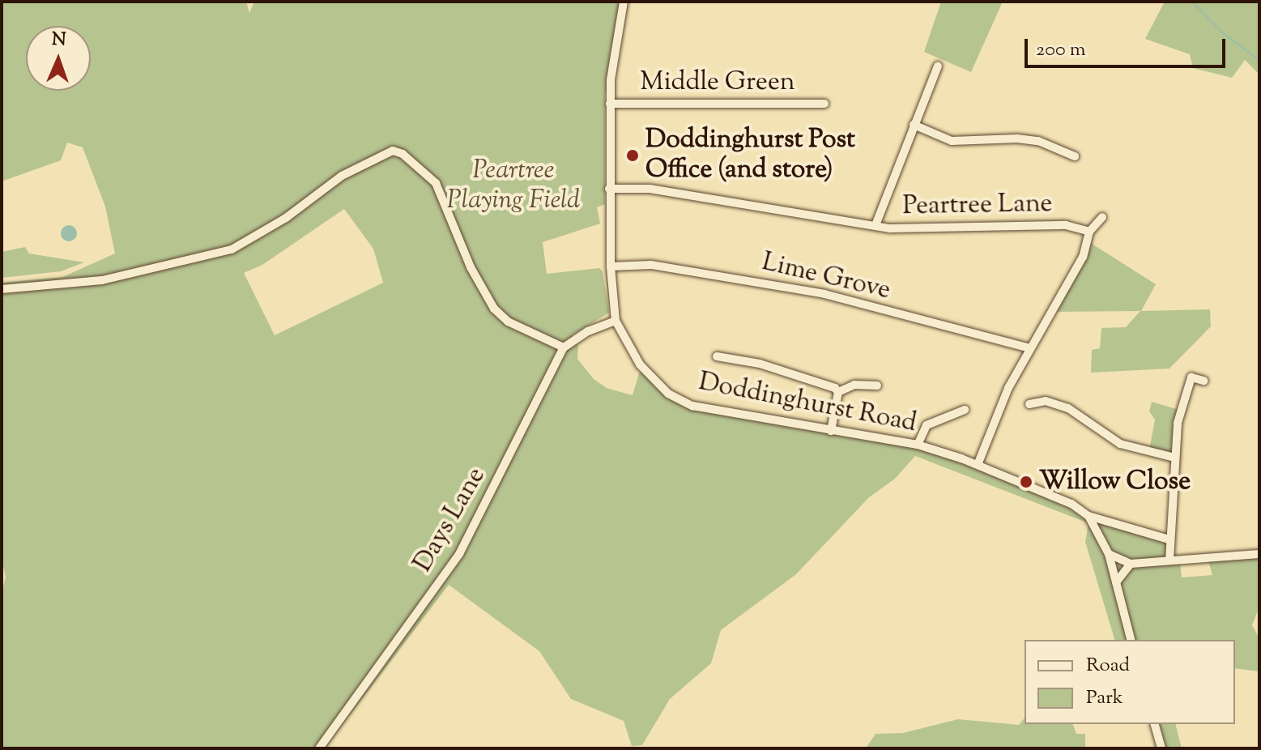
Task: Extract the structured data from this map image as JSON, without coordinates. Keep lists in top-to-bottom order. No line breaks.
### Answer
{"streets":{"street":["Middle Green","Peartree Lane","Lime Grove","Doddinghurst Road","Days Lane"]},"crossings":[["Middle Green","Doddinghurst Road"],["Peartree Lane","Lime Grove"],["Peartree Lane","Doddinghurst Road"],["Lime Grove","Doddinghurst Road"]],"parks":["Peartree Playing Field"],"places":["Doddinghurst Post Office (and store)","Willow Close"],"legend":["Road","Park"],"scale_bar":"200 m","north":"top"}
